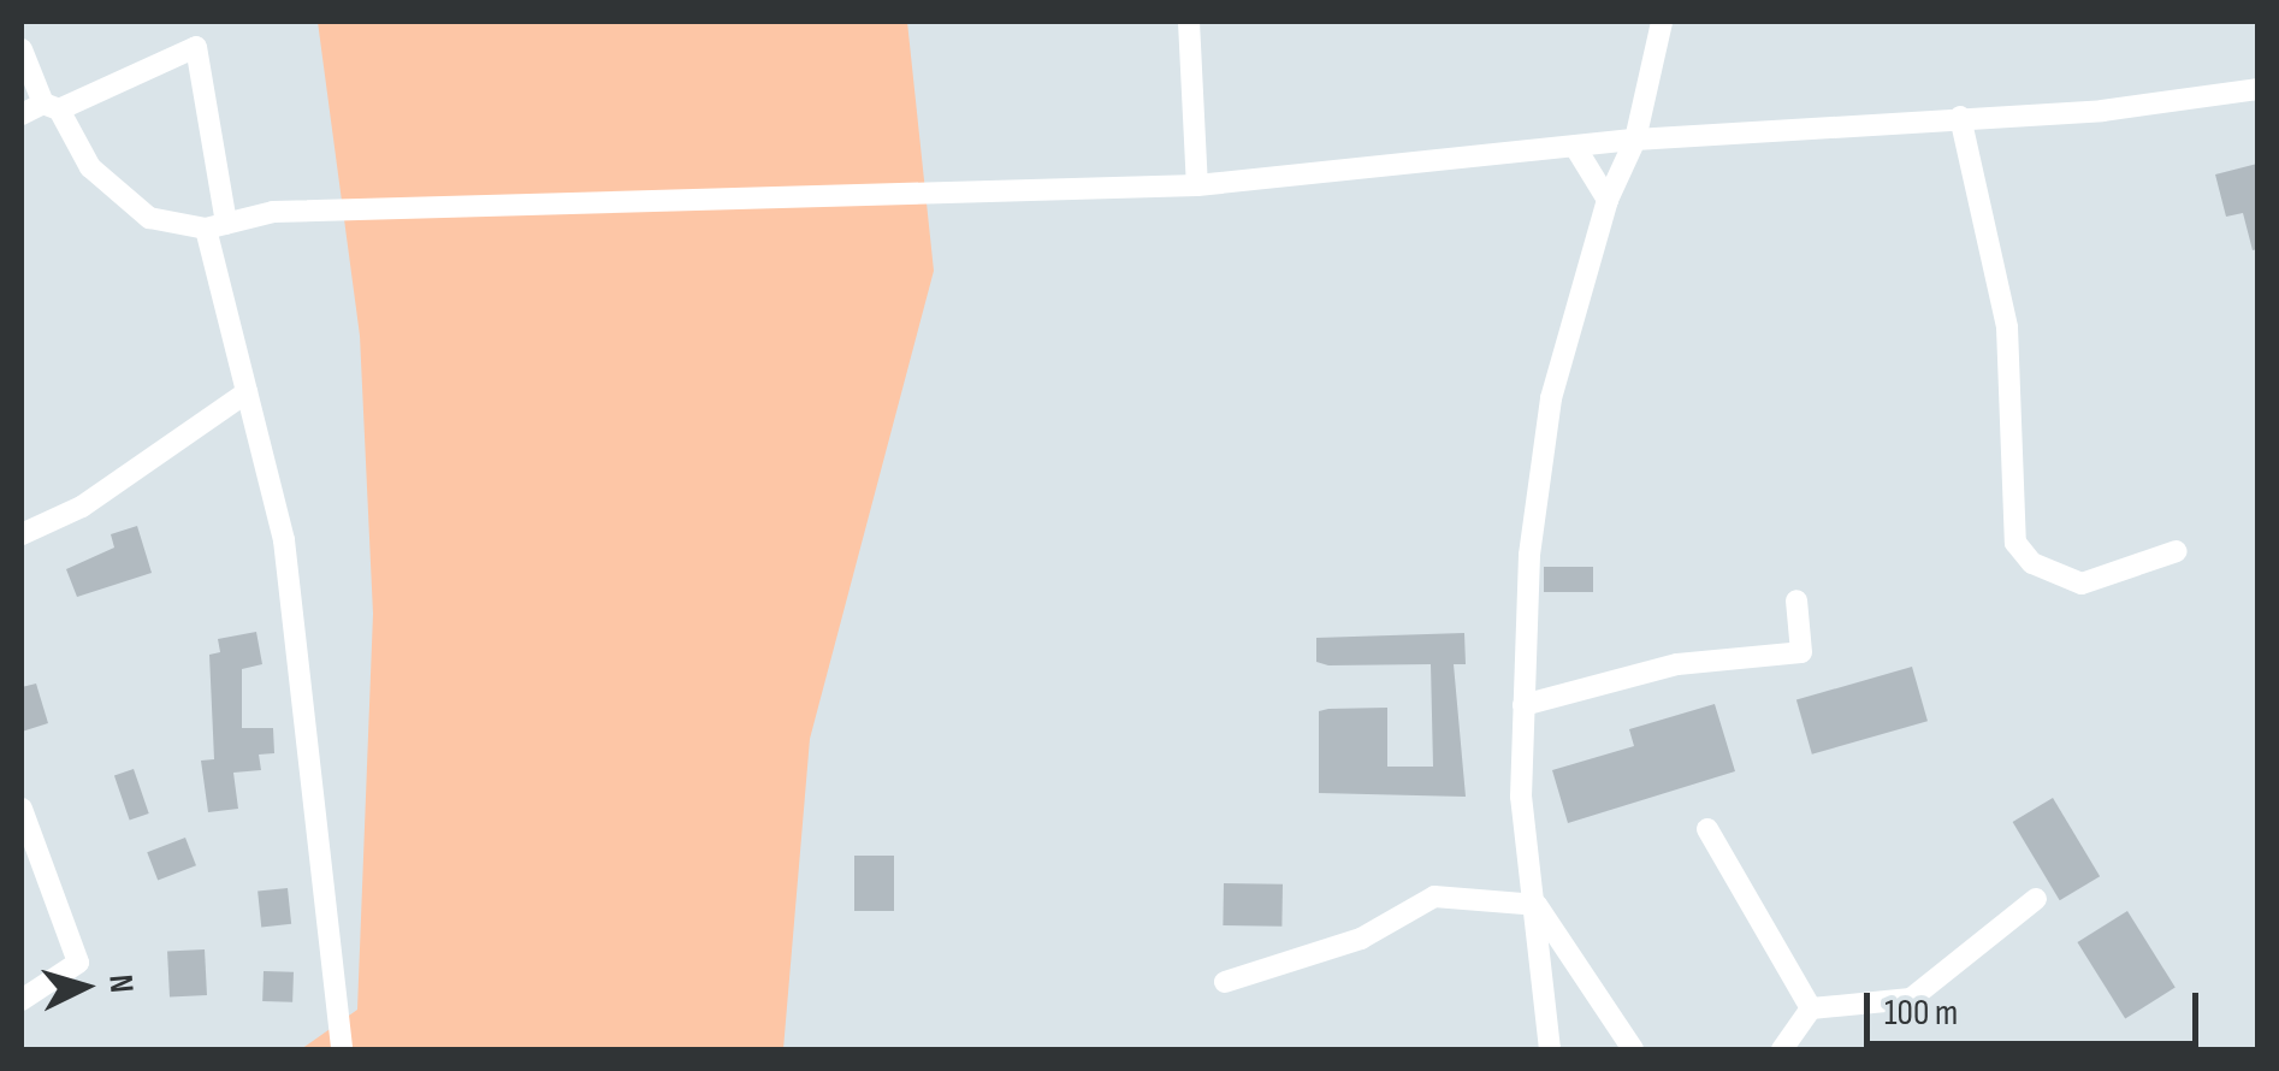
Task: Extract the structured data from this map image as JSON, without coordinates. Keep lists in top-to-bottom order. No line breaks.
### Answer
{"scale_bar":"100 m","north":"right"}
